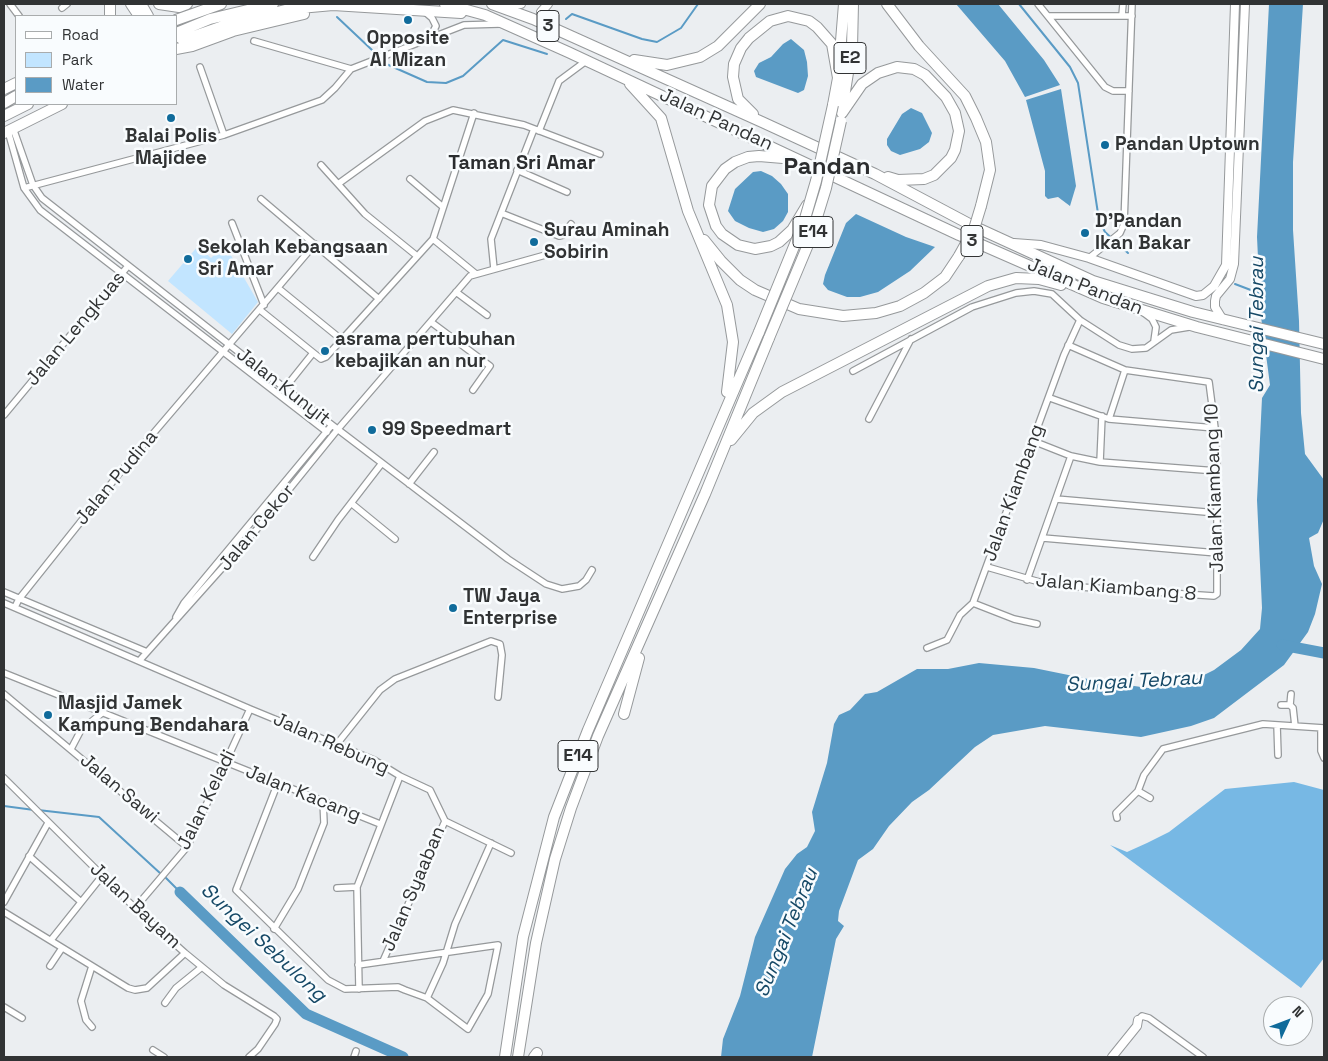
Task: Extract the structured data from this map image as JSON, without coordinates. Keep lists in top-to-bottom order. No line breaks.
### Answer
{"streets":{"highway":["3","E2","Jalan Pandan","E14"],"street":["Jalan Lengkuas","Jalan Kunyit","Jalan Pudina","Jalan Kiambang 10","Jalan Kiambang","Jalan Cekor","Jalan Kiambang 8","Jalan Rebung","Jalan Sawi","Jalan Kacang","Jalan Keladi","Jalan Syaaban","Jalan Bayam"]},"crossings":[["E2","E14"],["Jalan Lengkuas","Jalan Kunyit"],["Jalan Kunyit","Jalan Pudina"],["Jalan Kunyit","Jalan Cekor"],["Jalan Pudina","Jalan Rebung"],["Jalan Kiambang 10","Jalan Kiambang 8"],["Jalan Kiambang","Jalan Kiambang 8"],["Jalan Cekor","Jalan Rebung"],["Jalan Rebung","Jalan Keladi"],["Jalan Rebung","Jalan Syaaban"],["Jalan Sawi","Jalan Keladi"],["Jalan Kacang","Jalan Keladi"],["Jalan Keladi","Jalan Bayam"]],"districts":["Taman Sri Amar","Pandan"],"water":["Sungai Tebrau","Sungei Sebulong"],"places":["Opposite Al Mizan","Balai Polis Majidee","Pandan Uptown","D'Pandan Ikan Bakar","Surau Aminah Sobirin","Sekolah Kebangsaan Sri Amar","asrama pertubuhan kebajikan an nur","99 Speedmart","TW Jaya Enterprise","Masjid Jamek Kampung Bendahara"],"legend":["Road","Park","Water"],"north":"top right"}
